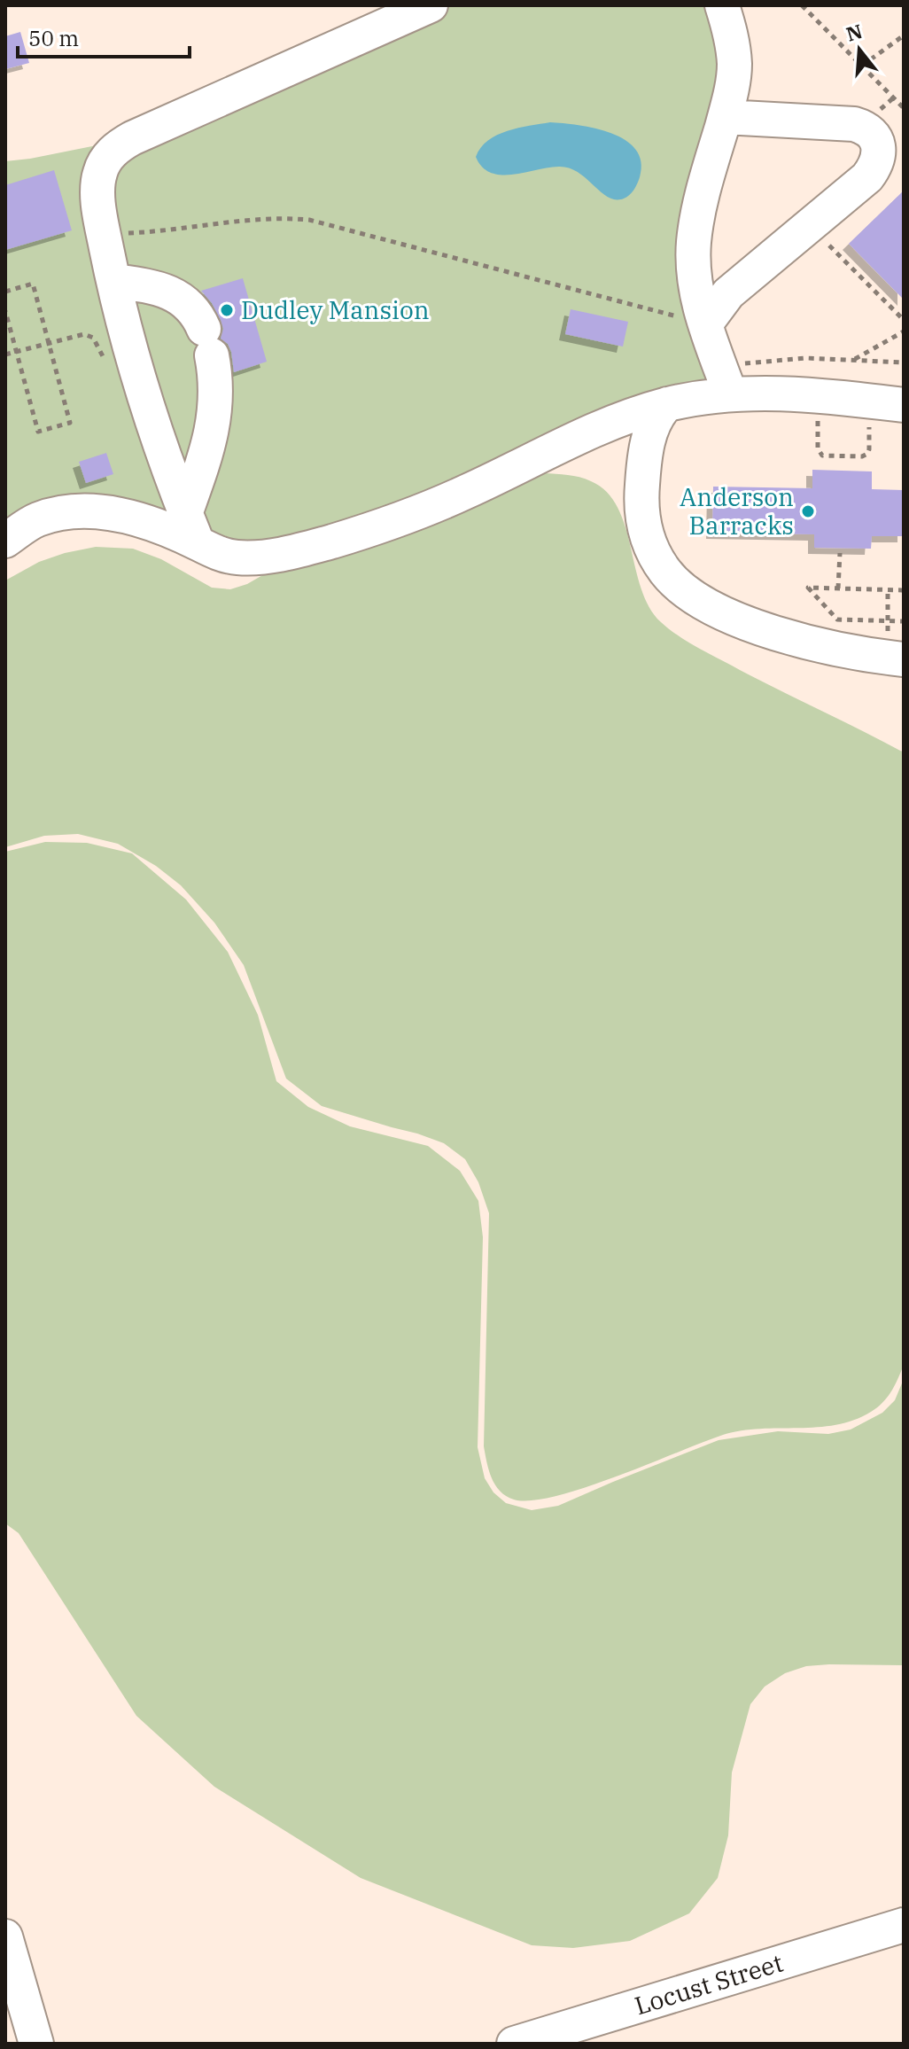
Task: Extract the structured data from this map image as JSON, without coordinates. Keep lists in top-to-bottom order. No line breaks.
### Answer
{"streets":{"street":["Locust Street"]},"places":["Dudley Mansion","Anderson Barracks"],"scale_bar":"50 m","north":"top"}
